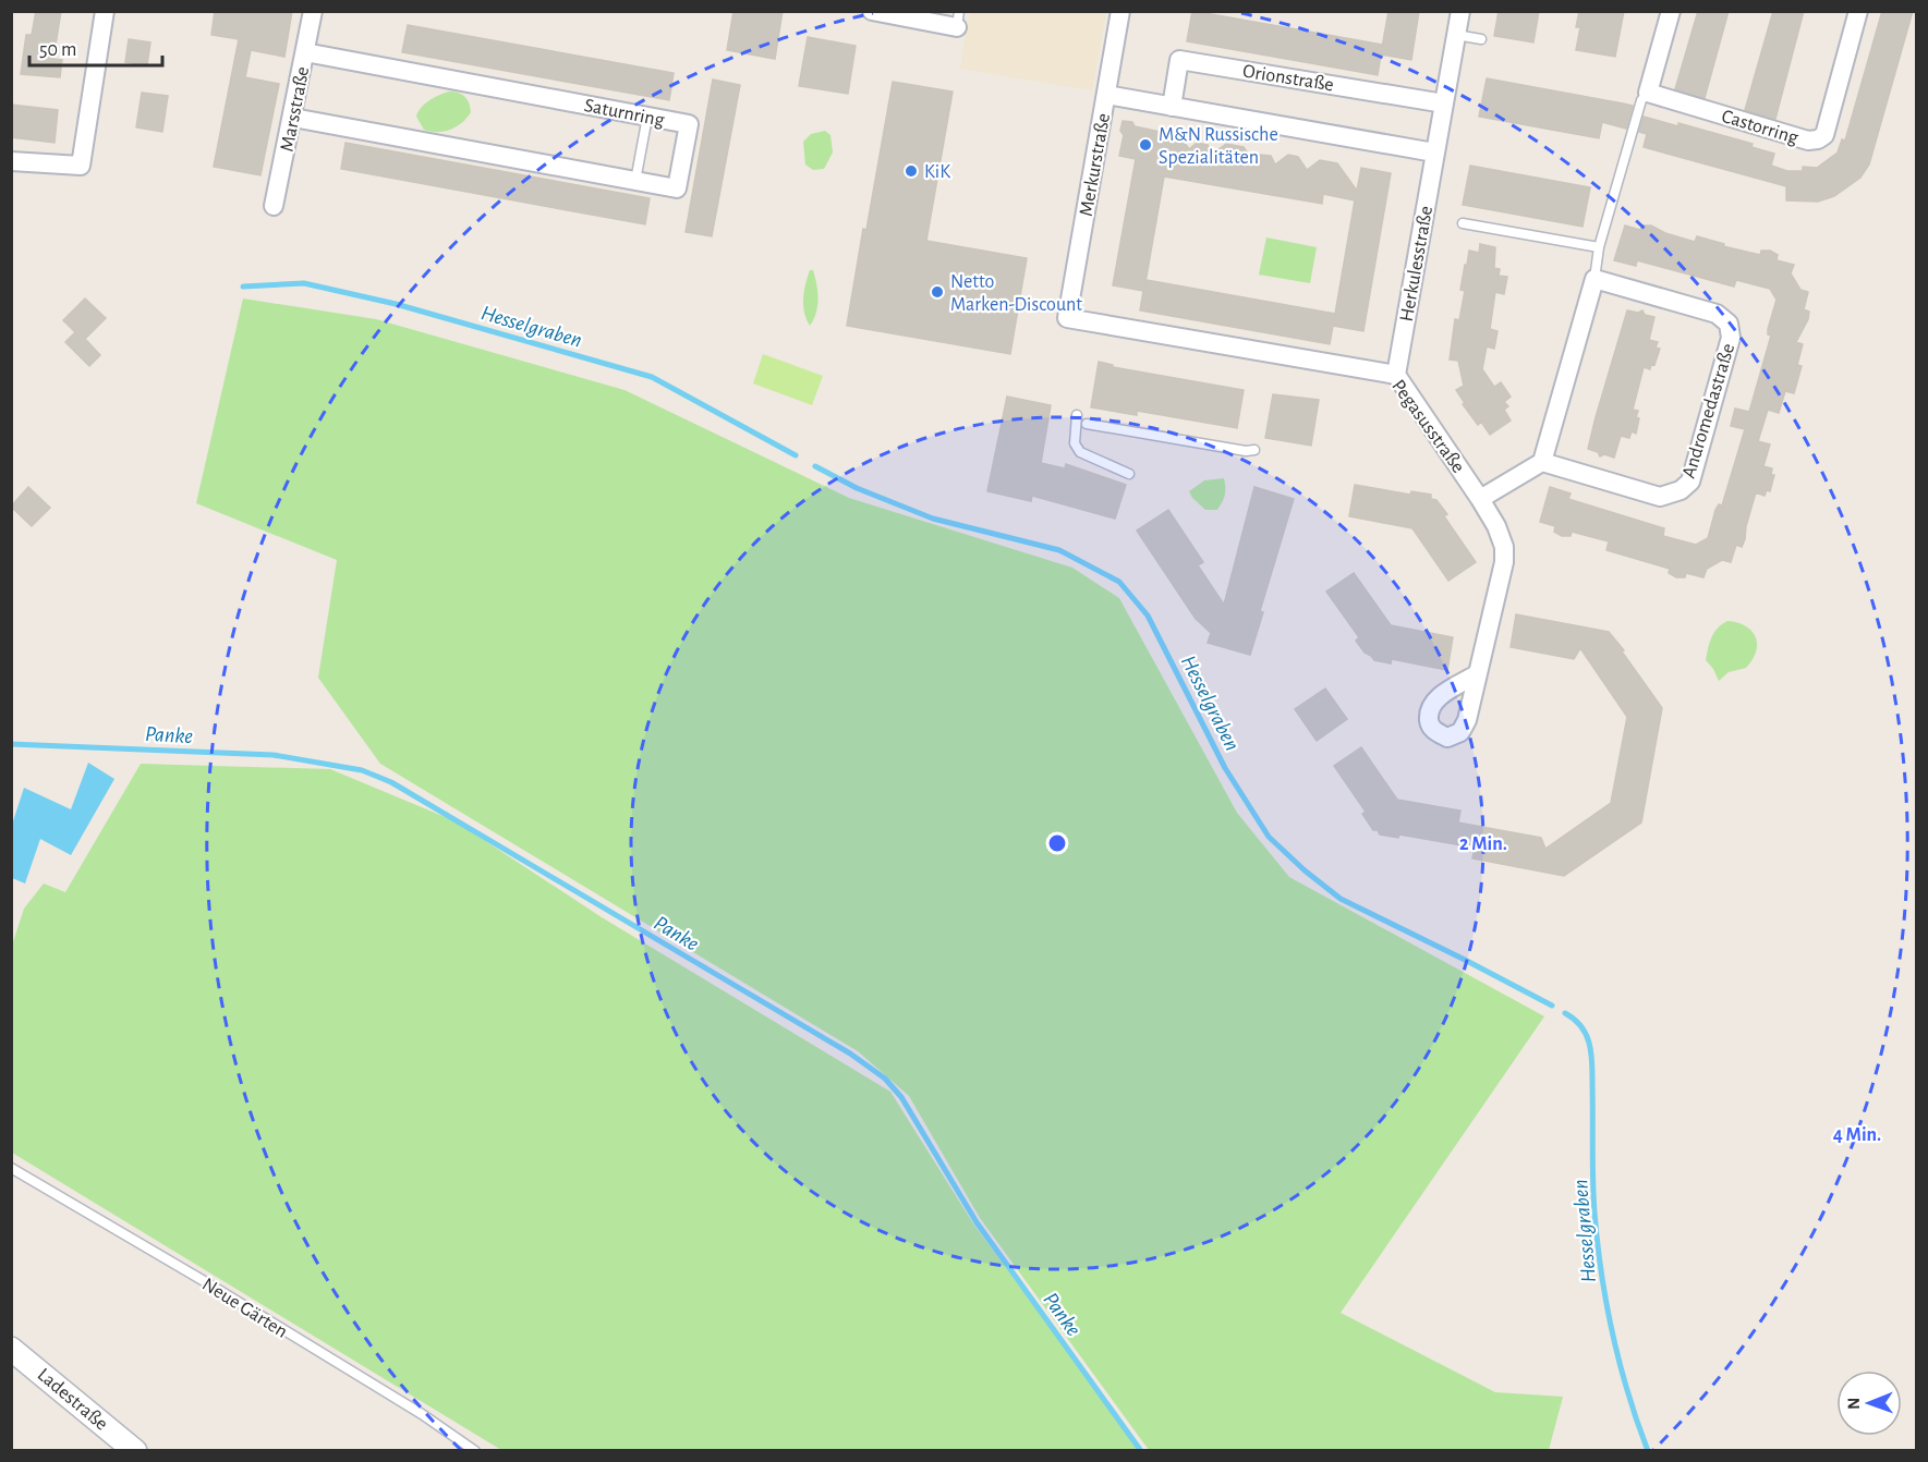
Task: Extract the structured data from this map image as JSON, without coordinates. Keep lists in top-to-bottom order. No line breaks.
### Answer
{"streets":{"street":["Orionstraße","Marsstraße","Saturnring","Castorring","Merkurstraße","Herkulesstraße","Andromedastraße","Pegasusstraße","Ladestraße"],"lane":["Neue Gärten"]},"crossings":[["Orionstraße","Herkulesstraße"],["Marsstraße","Saturnring"],["Merkurstraße","Pegasusstraße"],["Herkulesstraße","Pegasusstraße"]],"water":["Hesselgraben","Panke"],"places":["M&N Russische Spezialitäten","KiK","Netto Marken-Discount"],"scale_bar":"50 m","north":"left","rings":["2 Min.","4 Min."]}
